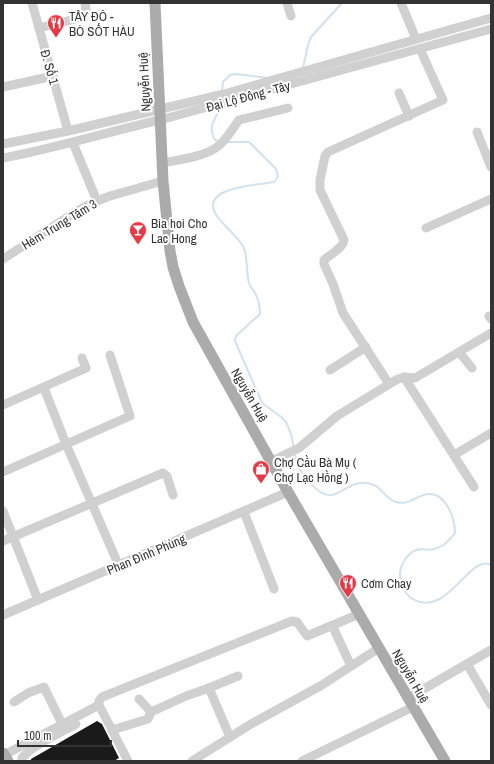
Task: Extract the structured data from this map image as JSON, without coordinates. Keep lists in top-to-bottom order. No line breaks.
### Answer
{"streets":{"main road":["Nguyễn Huệ"],"street":["Đ. Số 1","Đại Lộ Đông - Tây","Hẻm Trung Tâm 3","Phan Đình Phùng"]},"crossings":[["Đ. Số 1","Đại Lộ Đông - Tây"],["Nguyễn Huệ","Đại Lộ Đông - Tây"],["Nguyễn Huệ","Hẻm Trung Tâm 3"],["Nguyễn Huệ","Phan Đình Phùng"]],"places":{"restaurant":["TÂY ĐÔ - BÒ SỐT HÀU","Cơm Chay"],"bar":["Bia hoi Cho Lac Hong"],"shop":["Chợ Cầu Bà Mụ ( Chợ Lạc Hồng )"]},"scale_bar":"100 m"}
